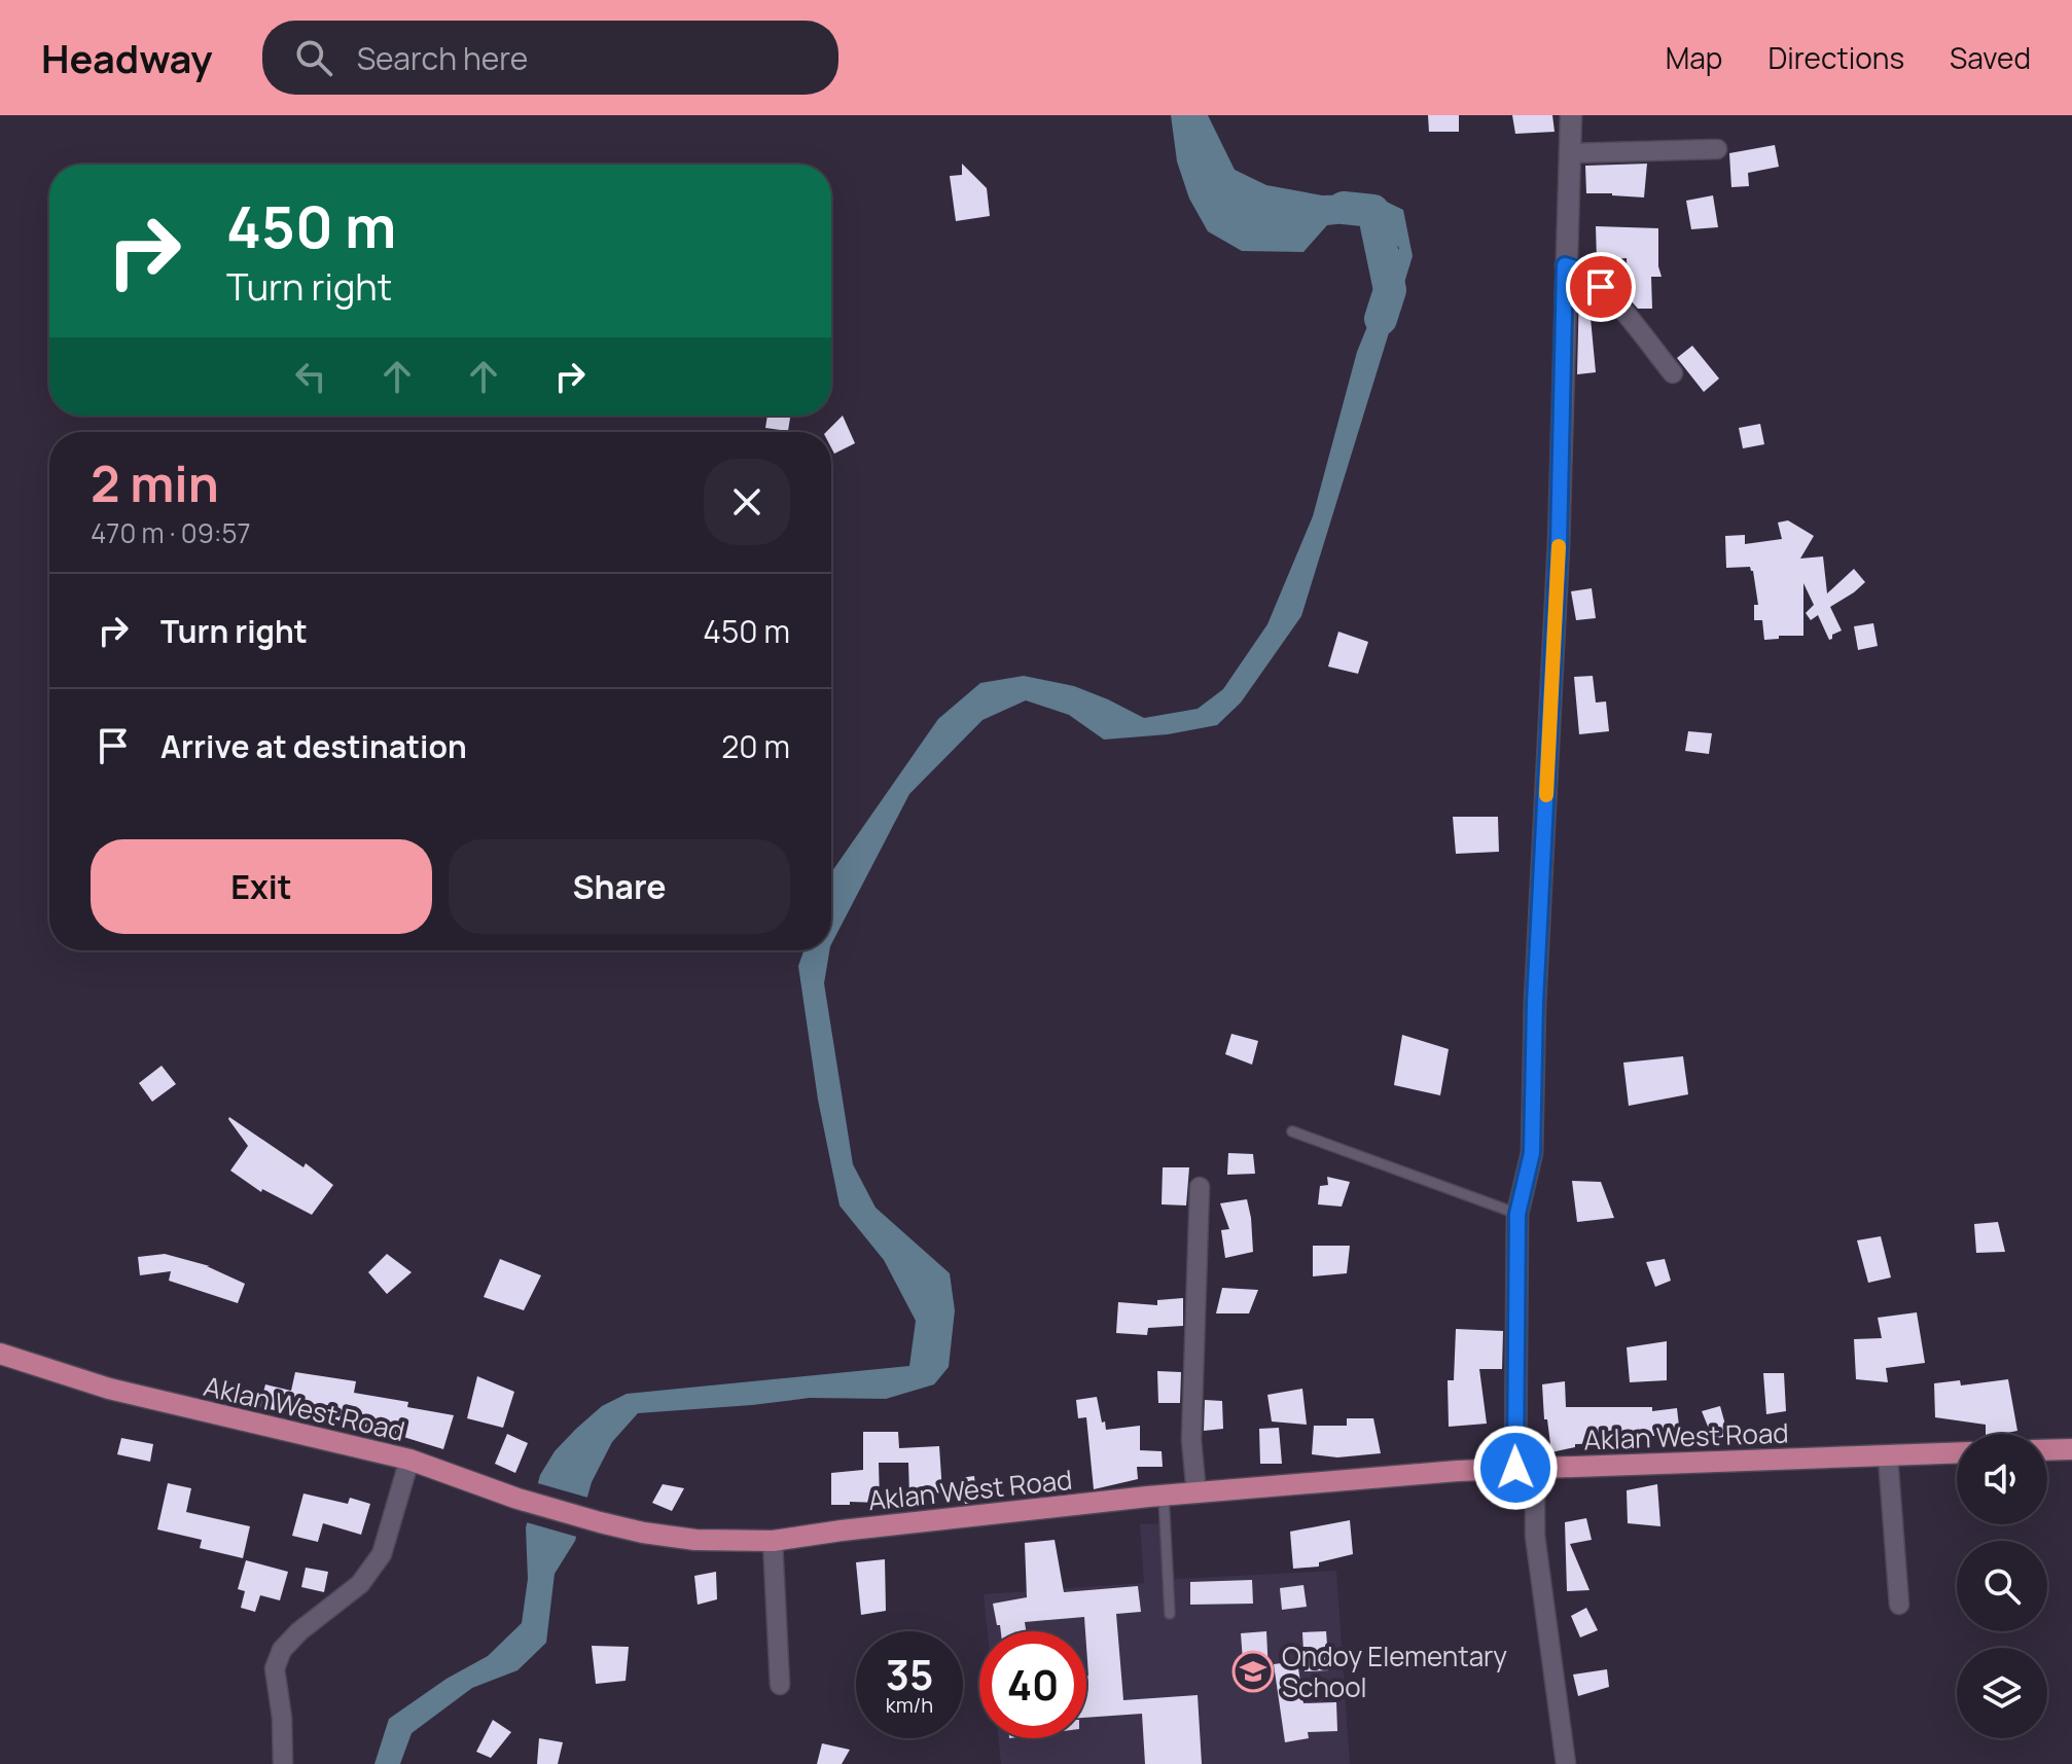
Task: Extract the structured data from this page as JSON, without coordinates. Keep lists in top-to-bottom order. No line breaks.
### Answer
{"streets":{"main road":["Aklan West Road"]},"places":{"school or university":["Ondoy Elementary School"]},"page":{"header":"Headway","search":"Search here","nav":["Map","Directions","Saved"],"turn":["450 m","Turn right"],"heading":["2 min","470 m · 09:57"],"list":[{"name":"Turn right","value":"450 m"},{"name":"Arrive at destination","value":"20 m"}],"buttons":["Exit","Share"],"speed":"35 km/h","limit":"40"}}
